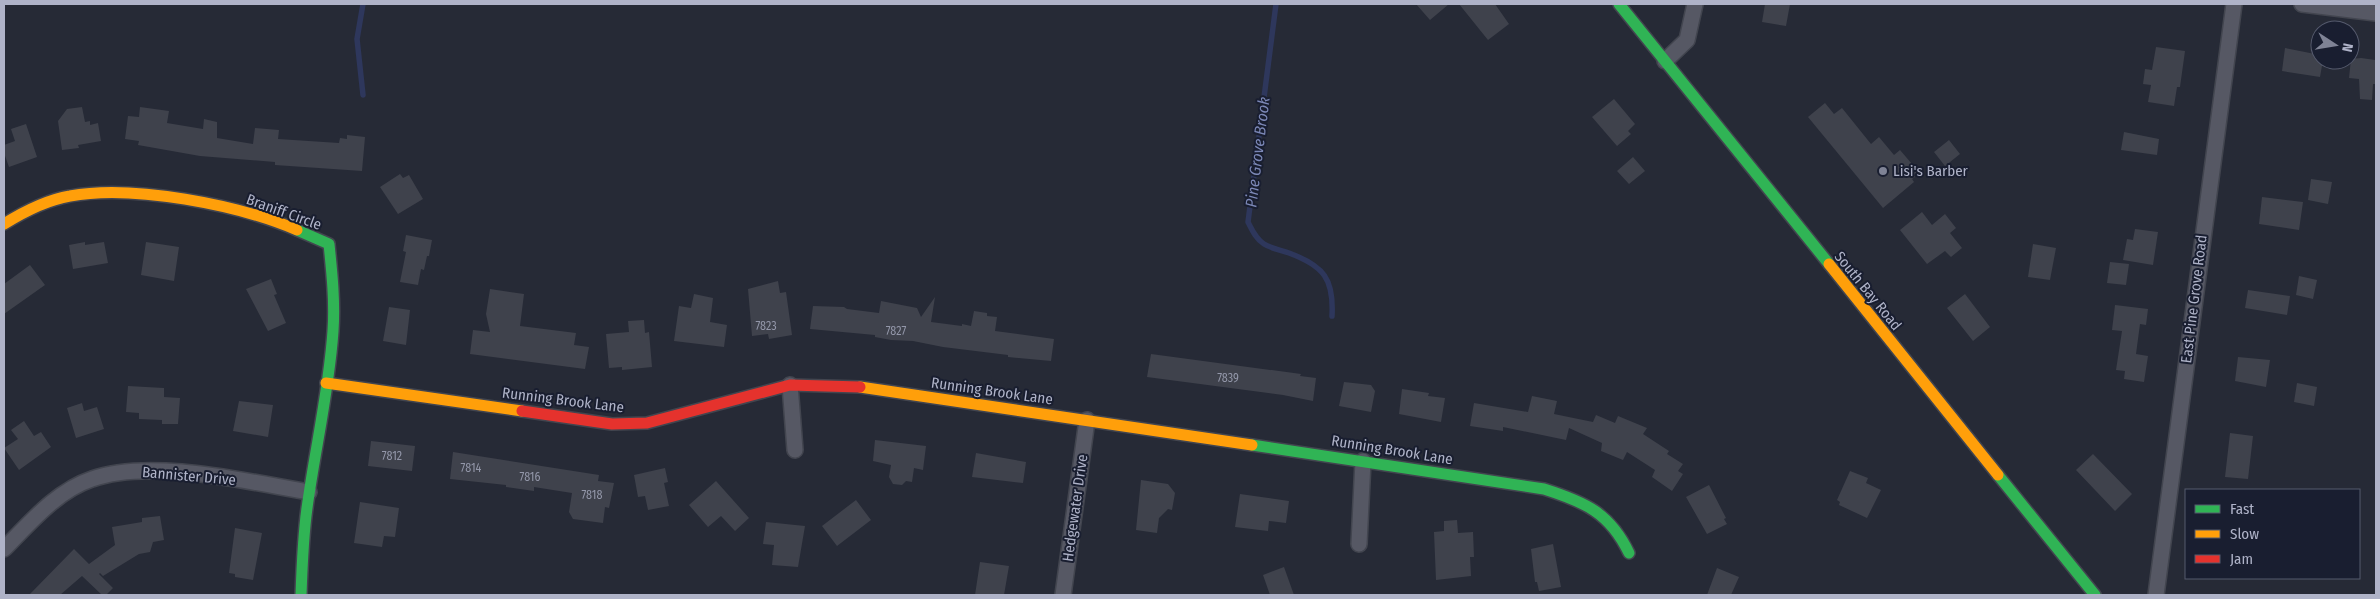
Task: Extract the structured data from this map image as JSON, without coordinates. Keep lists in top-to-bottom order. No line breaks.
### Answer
{"streets":{"street":["Braniff Circle","South Bay Road","East Pine Grove Road","Running Brook Lane","Bannister Drive","Hedgewater Drive"]},"crossings":[["Braniff Circle","Running Brook Lane"],["Braniff Circle","Bannister Drive"],["Running Brook Lane","Hedgewater Drive"]],"water":["Pine Grove Brook"],"places":["Lisi's Barber"],"house_numbers":["7823","7827","7839","7812","7814","7816","7818"],"legend":["Fast","Slow","Jam"],"north":"right"}
